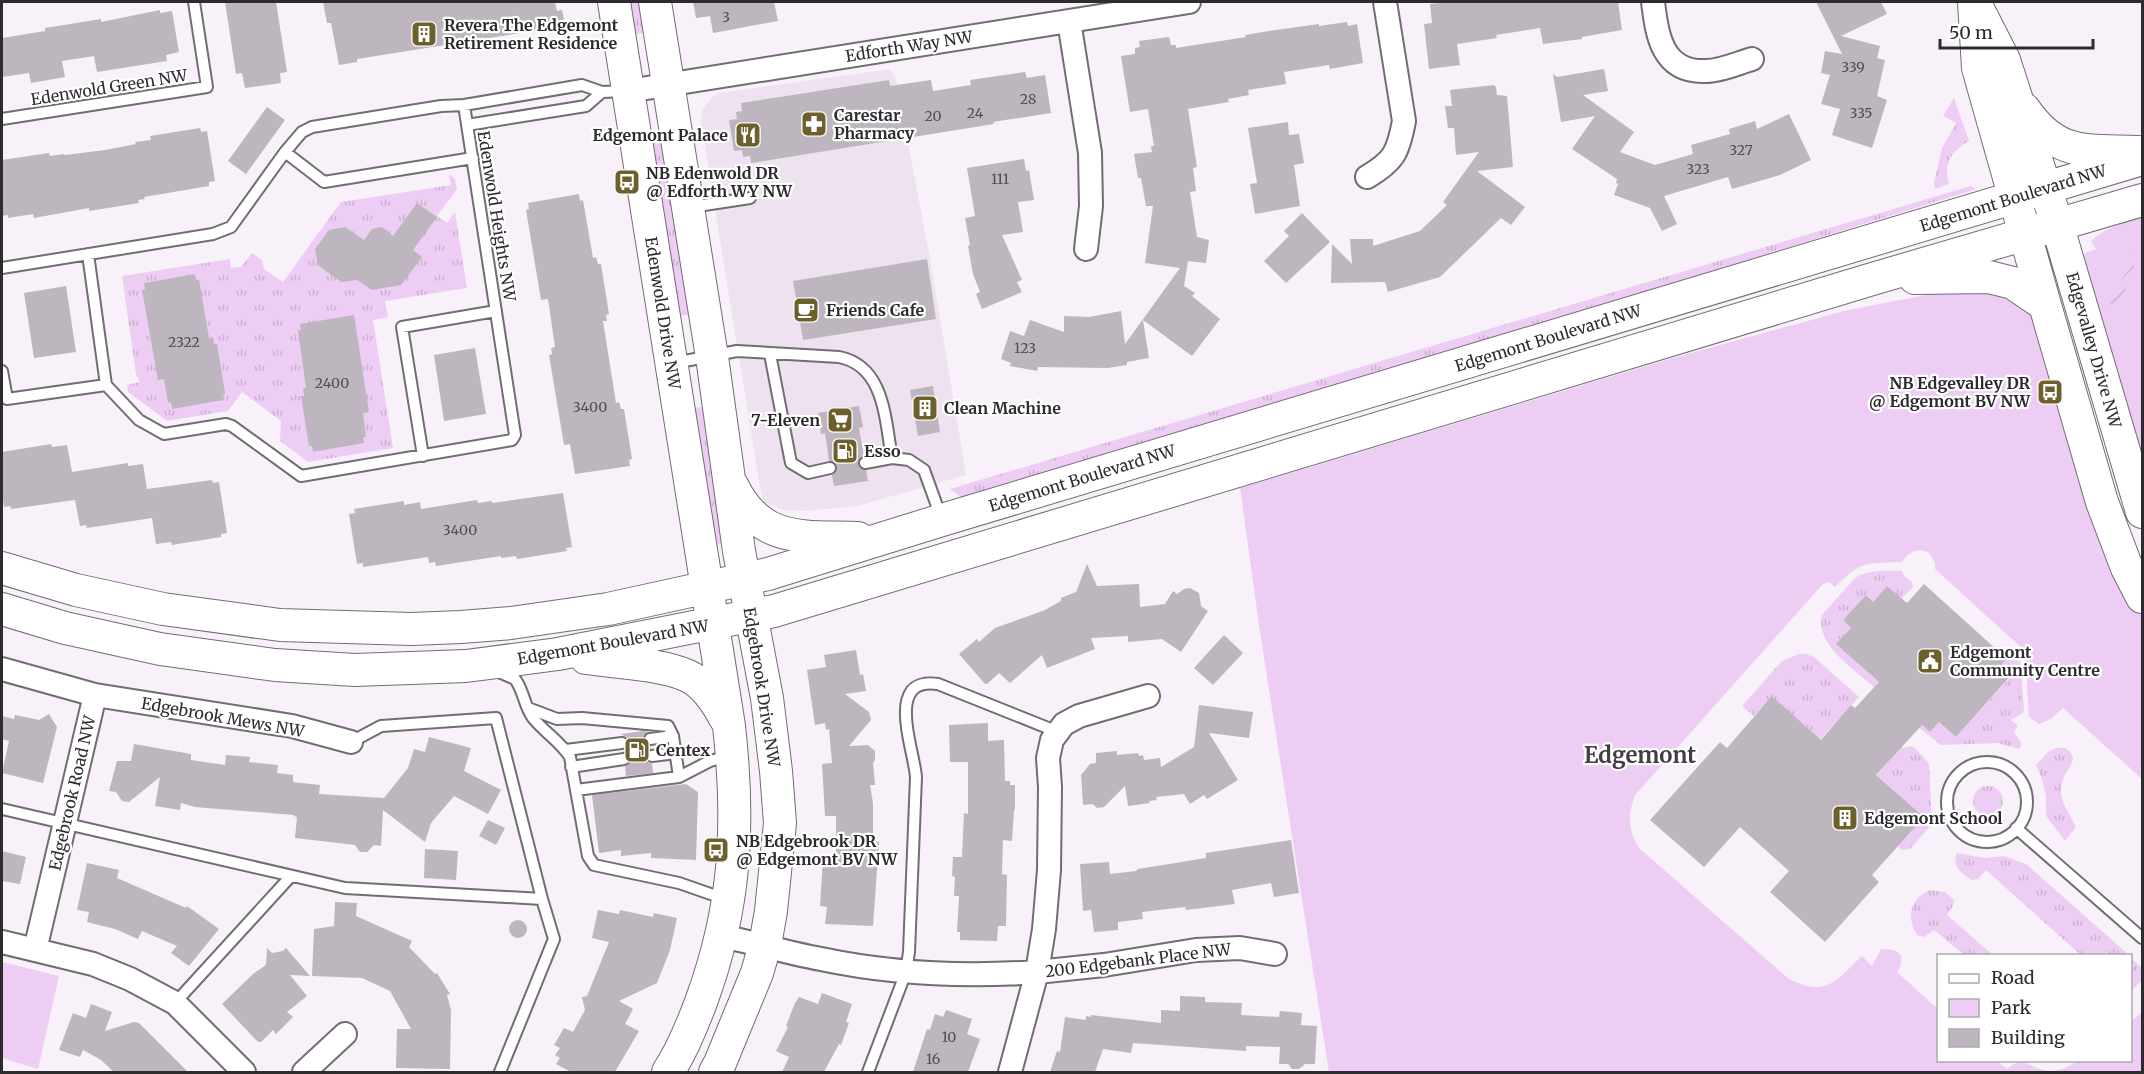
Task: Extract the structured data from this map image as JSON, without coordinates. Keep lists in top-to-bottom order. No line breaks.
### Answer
{"streets":{"main road":["Edgemont Boulevard NW","Edenwold Drive NW","Edgevalley Drive NW","Edgebrook Drive NW"],"street":["Edforth Way NW","Edgebrook Mews NW","Edgebrook Road NW","200 Edgebank Place NW"],"lane":["Edenwold Green NW","Edenwold Heights NW"]},"crossings":[["Edforth Way NW","Edenwold Heights NW"],["Edforth Way NW","Edenwold Drive NW"],["Edgemont Boulevard NW","Edenwold Drive NW"],["Edgemont Boulevard NW","Edgevalley Drive NW"],["Edgemont Boulevard NW","Edgebrook Drive NW"],["Edenwold Heights NW","Edenwold Drive NW"],["Edgebrook Drive NW","200 Edgebank Place NW"],["Edgebrook Mews NW","Edgebrook Road NW"]],"districts":["Edgemont"],"places":{"building":["Revera The Edgemont Retirement Residence","Clean Machine","Edgemont School"],"pharmacy":["Carestar Pharmacy"],"restaurant":["Edgemont Palace"],"bus stop":["NB Edenwold DR @ Edforth WY NW","NB Edgevalley DR @ Edgemont BV NW","NB Edgebrook DR @ Edgemont BV NW"],"cafe":["Friends Cafe"],"supermarket":["7-Eleven"],"fuel station":["Esso","Centex"],"public building":["Edgemont Community Centre"]},"house_numbers":["3","339","28","24","335","20","327","323","111","2322","123","2400","3400","3400","10","16"],"legend":["Road","Park","Building"],"scale_bar":"50 m"}
